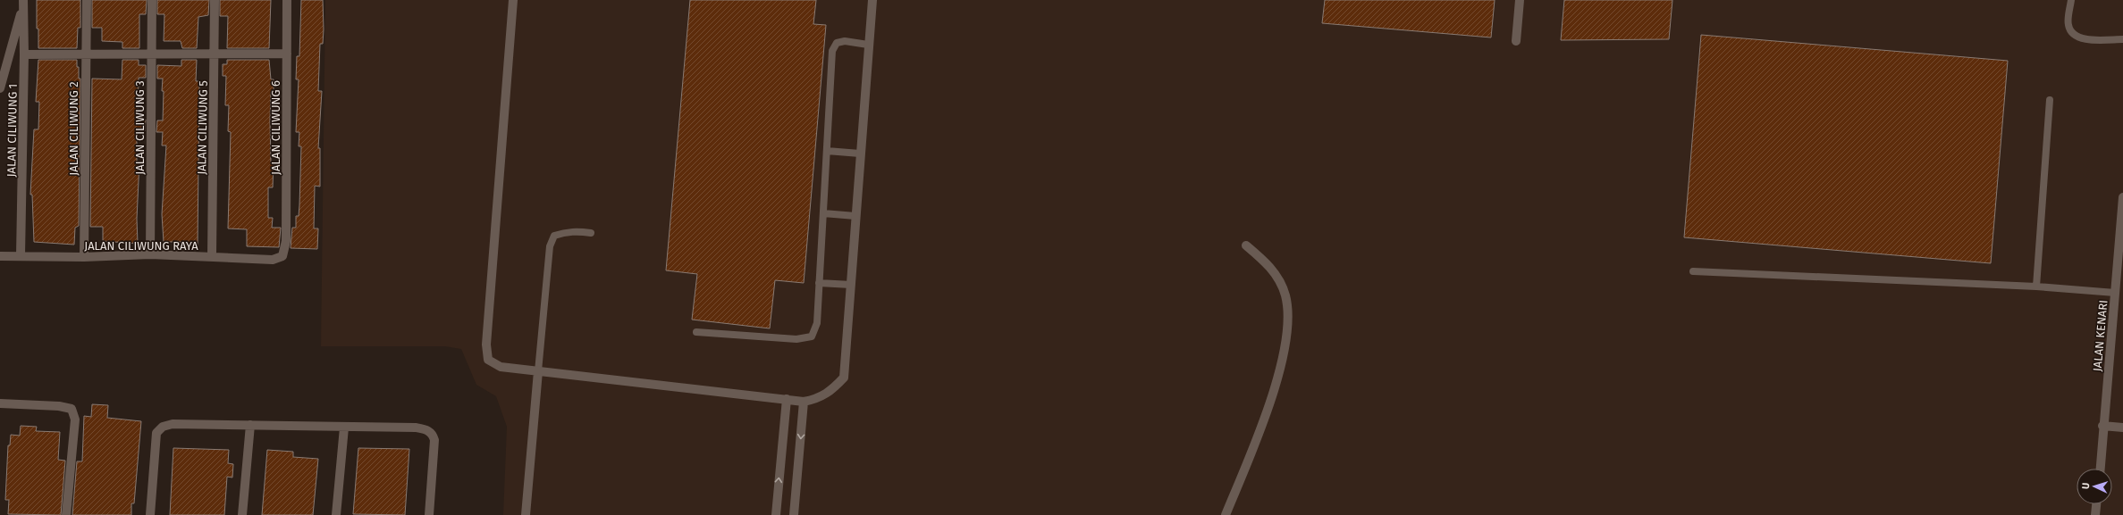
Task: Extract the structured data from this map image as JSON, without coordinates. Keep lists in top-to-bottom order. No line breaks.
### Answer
{"streets":{"street":["JALAN CILIWUNG 3","JALAN CILIWUNG 5","JALAN CILIWUNG 6","JALAN CILIWUNG 2","JALAN CILIWUNG 1","JALAN CILIWUNG RAYA","JALAN KENARI"]},"crossings":[["JALAN CILIWUNG 3","JALAN CILIWUNG RAYA"],["JALAN CILIWUNG 5","JALAN CILIWUNG RAYA"],["JALAN CILIWUNG 6","JALAN CILIWUNG RAYA"],["JALAN CILIWUNG 2","JALAN CILIWUNG RAYA"],["JALAN CILIWUNG 1","JALAN CILIWUNG RAYA"]],"north":"left"}
